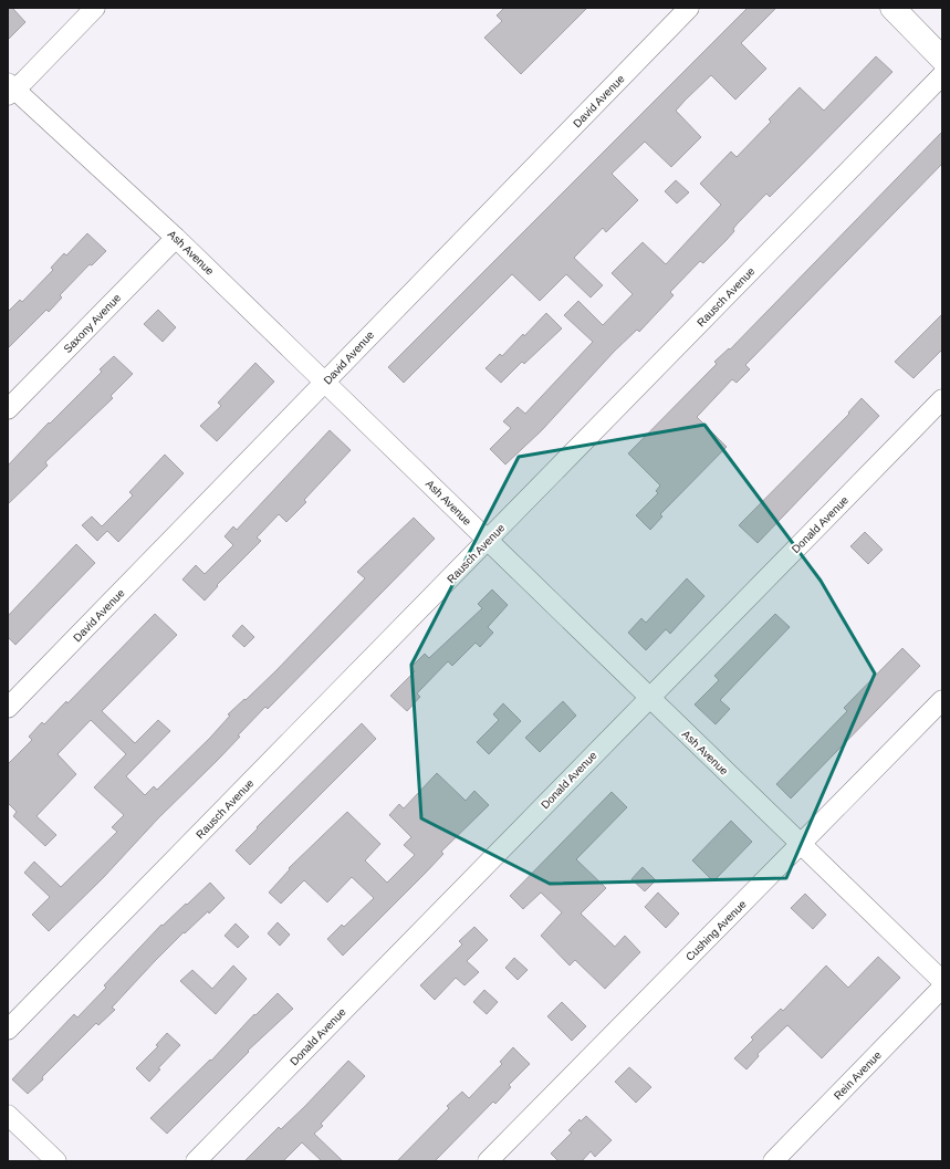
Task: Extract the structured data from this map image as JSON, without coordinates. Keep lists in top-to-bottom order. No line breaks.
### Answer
{"streets":{"street":["David Avenue","Ash Avenue","Rausch Avenue","Saxony Avenue","Donald Avenue","Cushing Avenue","Rein Avenue"]},"crossings":[["David Avenue","Ash Avenue"],["Ash Avenue","Rausch Avenue"],["Ash Avenue","Saxony Avenue"],["Ash Avenue","Donald Avenue"],["Ash Avenue","Cushing Avenue"]]}
